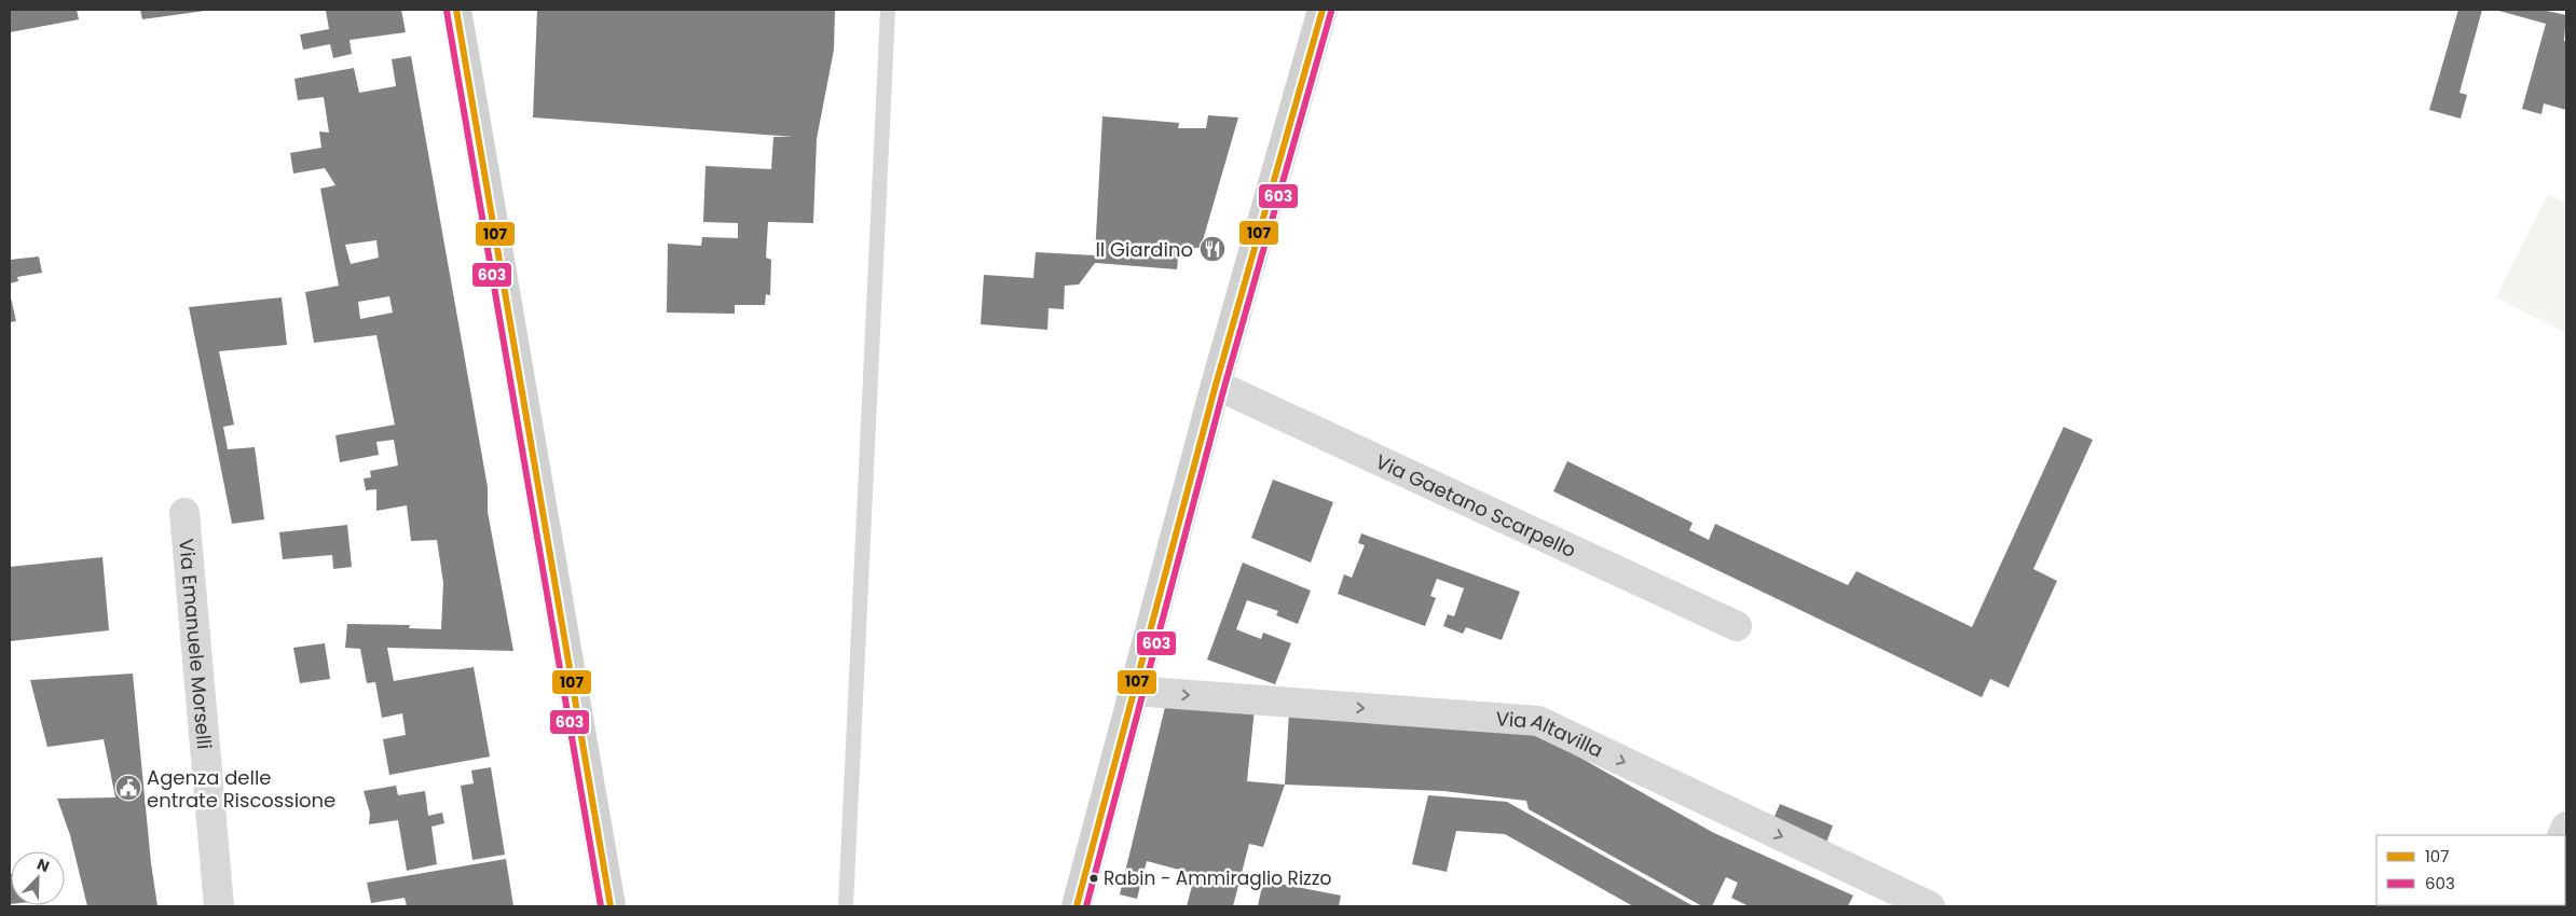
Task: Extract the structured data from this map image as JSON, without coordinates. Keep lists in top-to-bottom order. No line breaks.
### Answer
{"streets":{"street":["Via Gaetano Scarpello","Via Emanuele Morselli","Via Altavilla"]},"one_way":["Via Altavilla"],"places":{"restaurant":["Il Giardino"],"public building":["Agenza delle entrate Riscossione"],"other":["Rabin - Ammiraglio Rizzo"]},"lines":["transit line 107","transit line 603"],"legend":["107","603"],"north":"top right"}
